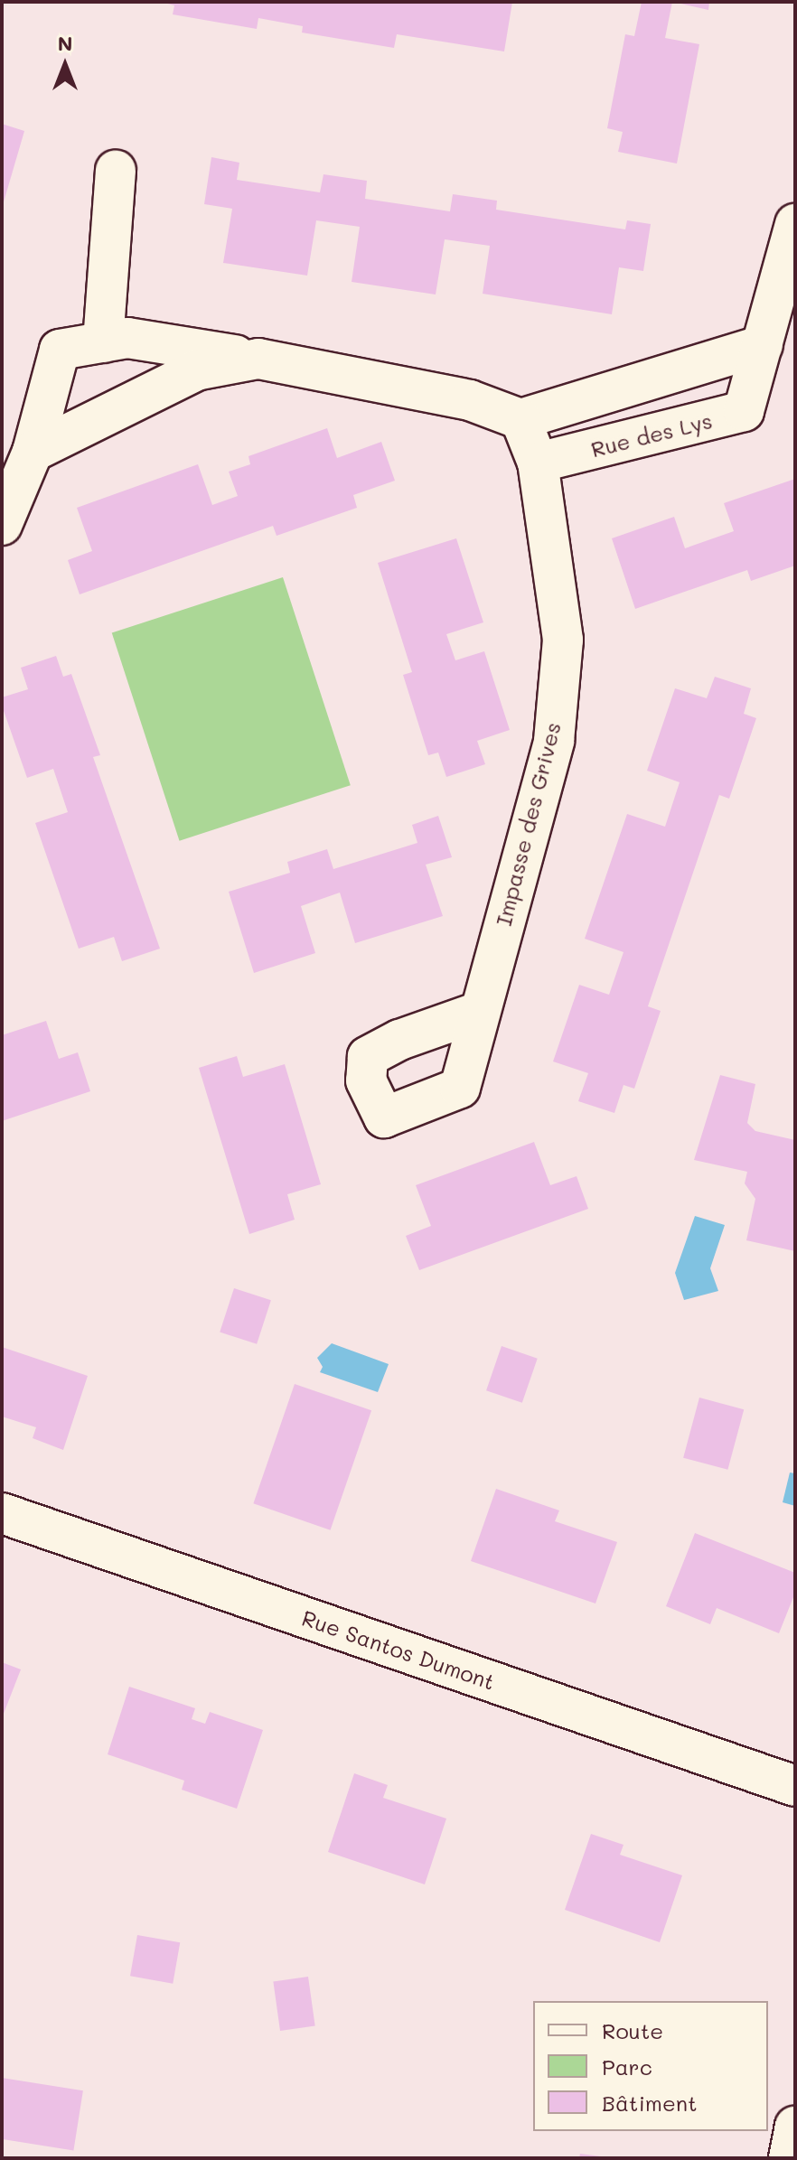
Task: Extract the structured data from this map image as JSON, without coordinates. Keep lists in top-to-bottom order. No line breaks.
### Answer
{"streets":{"street":["Rue des Lys","Impasse des Grives","Rue Santos Dumont"]},"crossings":[["Rue des Lys","Impasse des Grives"]],"legend":["Route","Parc","Bâtiment"],"north":"top"}
